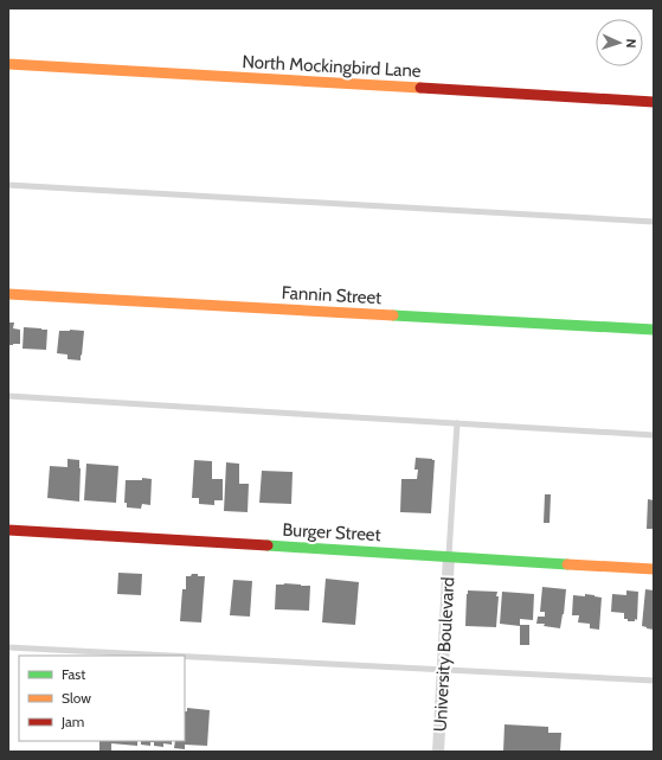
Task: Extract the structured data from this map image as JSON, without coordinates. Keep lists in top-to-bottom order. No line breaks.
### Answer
{"streets":{"street":["North Mockingbird Lane","Fannin Street","Burger Street","University Boulevard"]},"crossings":[["Burger Street","University Boulevard"]],"legend":["Fast","Slow","Jam"],"north":"right"}
